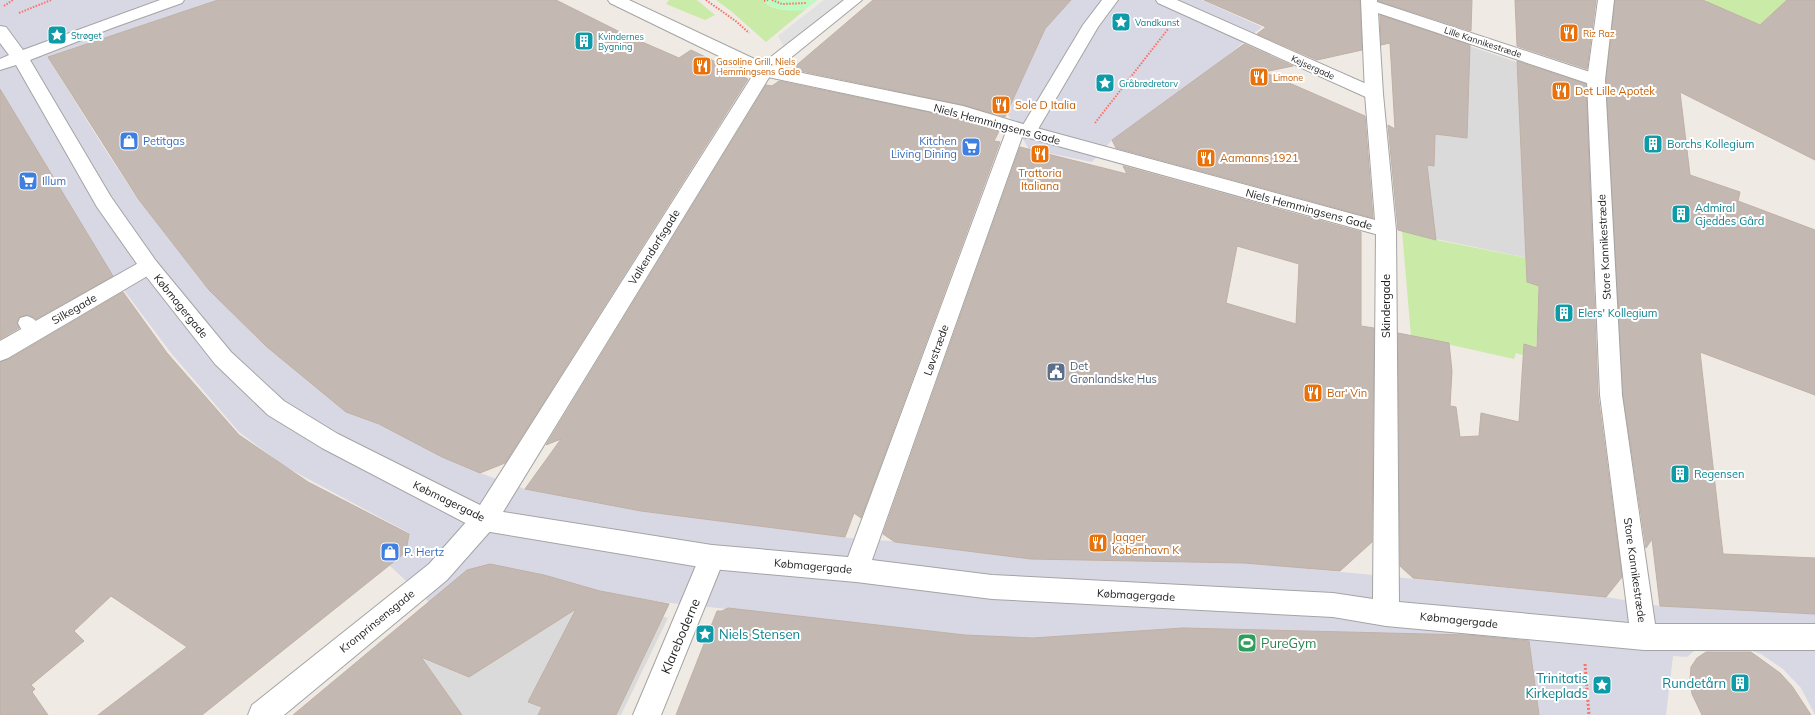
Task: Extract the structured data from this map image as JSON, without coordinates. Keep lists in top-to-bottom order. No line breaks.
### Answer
{"streets":{"street":["Lille Kannikestræde","Kejsergade","Niels Hemmingsens Gade","Valkendorfsgade","Store Kannikestræde","Købmagergade","Skindergade","Silkegade","Løvstræde","Kronprinsensgade","Klareboderne"]},"crossings":[["Lille Kannikestræde","Store Kannikestræde"],["Lille Kannikestræde","Skindergade"],["Kejsergade","Skindergade"],["Niels Hemmingsens Gade","Valkendorfsgade"],["Niels Hemmingsens Gade","Skindergade"],["Niels Hemmingsens Gade","Løvstræde"],["Valkendorfsgade","Købmagergade"],["Valkendorfsgade","Kronprinsensgade"],["Store Kannikestræde","Købmagergade"],["Købmagergade","Skindergade"],["Købmagergade","Silkegade"],["Købmagergade","Løvstræde"],["Købmagergade","Kronprinsensgade"],["Købmagergade","Klareboderne"]],"places":{"place":["Vandkunst","Strøget","Gråbrødretorv","Niels Stensen","Trinitatis Kirkeplads"],"restaurant":["Riz Raz","Gasoline Grill, Niels Hemmingsens Gade","Limone","Det Lille Apotek","Sole D Italia","Trattoria Italiana","Aamanns 1921","Bar' Vin","Jagger København K"],"building":["Kvindernes Bygning","Borchs Kollegium","Admiral Gjeddes Gård","Elers' Kollegium","Regensen","Rundetårn"],"shop":["Petitgas","P. Hertz"],"supermarket":["Kitchen Living Dining","Illum"],"public building":["Det Grønlandske Hus"],"sports":["PureGym"]}}
